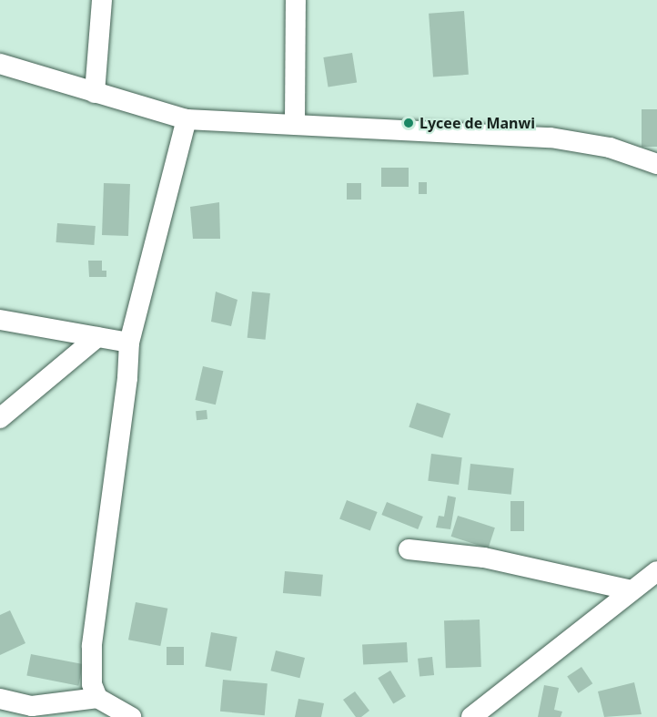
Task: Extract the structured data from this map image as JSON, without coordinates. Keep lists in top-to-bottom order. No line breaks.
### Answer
{"places":["Lycee de Manwi"]}
